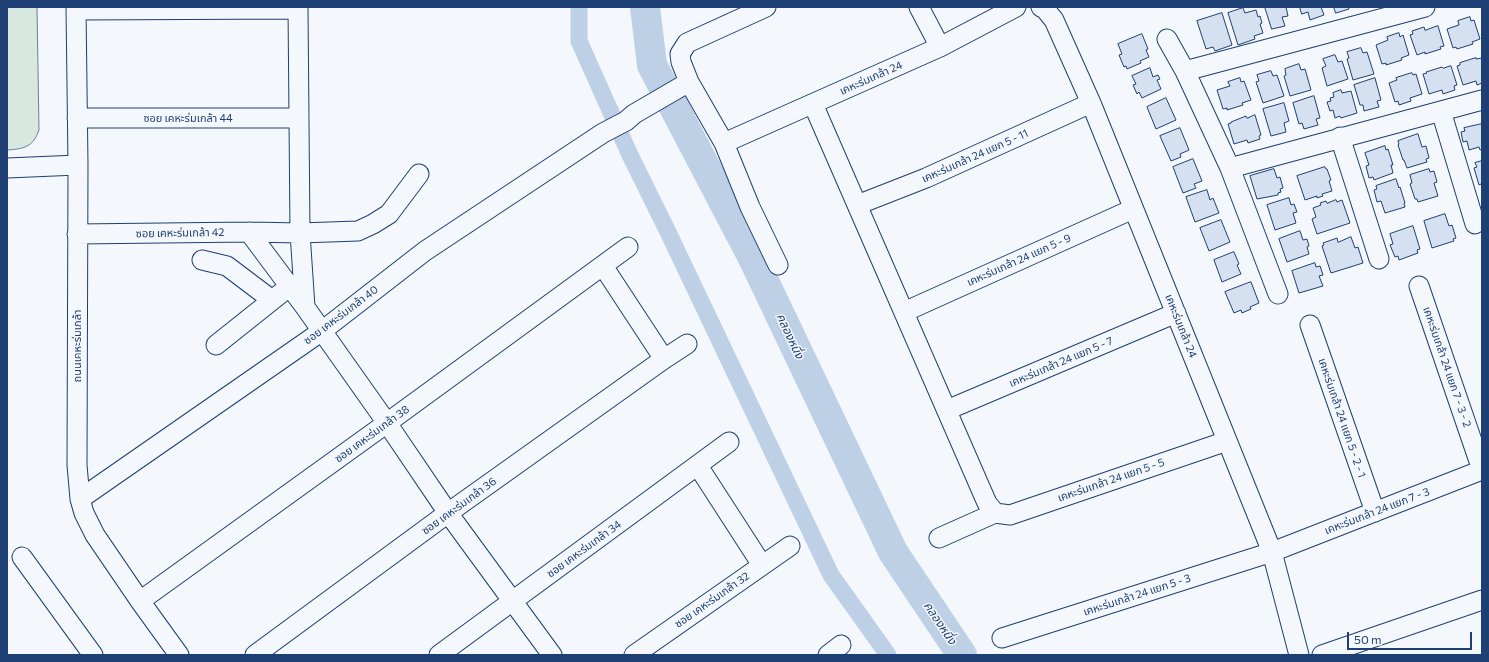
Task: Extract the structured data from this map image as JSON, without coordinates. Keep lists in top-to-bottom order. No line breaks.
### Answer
{"streets":{"street":["เคหะร่มเกล้า 24","ซอย เคหะร่มเกล้า 44","เคหะร่มเกล้า 24 แยก 5 - 11","ซอย เคหะร่มเกล้า 42","เคหะร่มเกล้า 24 แยก 5 - 9","ซอย เคหะร่มเกล้า 40","ถนนเคหะร่มเกล้า","เคหะร่มเกล้า 24 แยก 5 - 7","เคหะร่มเกล้า 24 แยก 7 - 3 - 2","เคหะร่มเกล้า 24 แยก 5 - 2 - 1","ซอย เคหะร่มเกล้า 38","เคหะร่มเกล้า 24 แยก 5 - 5","ซอย เคหะร่มเกล้า 36","เคหะร่มเกล้า 24 แยก 7 - 3","ซอย เคหะร่มเกล้า 34","เคหะร่มเกล้า 24 แยก 5 - 3","ซอย เคหะร่มเกล้า 32"]},"crossings":[["เคหะร่มเกล้า 24","เคหะร่มเกล้า 24 แยก 5 - 11"],["เคหะร่มเกล้า 24","เคหะร่มเกล้า 24 แยก 5 - 9"],["เคหะร่มเกล้า 24","เคหะร่มเกล้า 24 แยก 5 - 7"],["เคหะร่มเกล้า 24","เคหะร่มเกล้า 24 แยก 5 - 5"],["เคหะร่มเกล้า 24","เคหะร่มเกล้า 24 แยก 7 - 3"],["เคหะร่มเกล้า 24","เคหะร่มเกล้า 24 แยก 5 - 3"],["ซอย เคหะร่มเกล้า 44","ถนนเคหะร่มเกล้า"],["ซอย เคหะร่มเกล้า 42","ถนนเคหะร่มเกล้า"],["ซอย เคหะร่มเกล้า 40","ถนนเคหะร่มเกล้า"],["ถนนเคหะร่มเกล้า","ซอย เคหะร่มเกล้า 38"],["เคหะร่มเกล้า 24 แยก 7 - 3 - 2","เคหะร่มเกล้า 24 แยก 7 - 3"],["เคหะร่มเกล้า 24 แยก 5 - 2 - 1","เคหะร่มเกล้า 24 แยก 7 - 3"],["เคหะร่มเกล้า 24 แยก 7 - 3","เคหะร่มเกล้า 24 แยก 5 - 3"]],"water":["คลองหนึ่ง"],"scale_bar":"50 m"}
